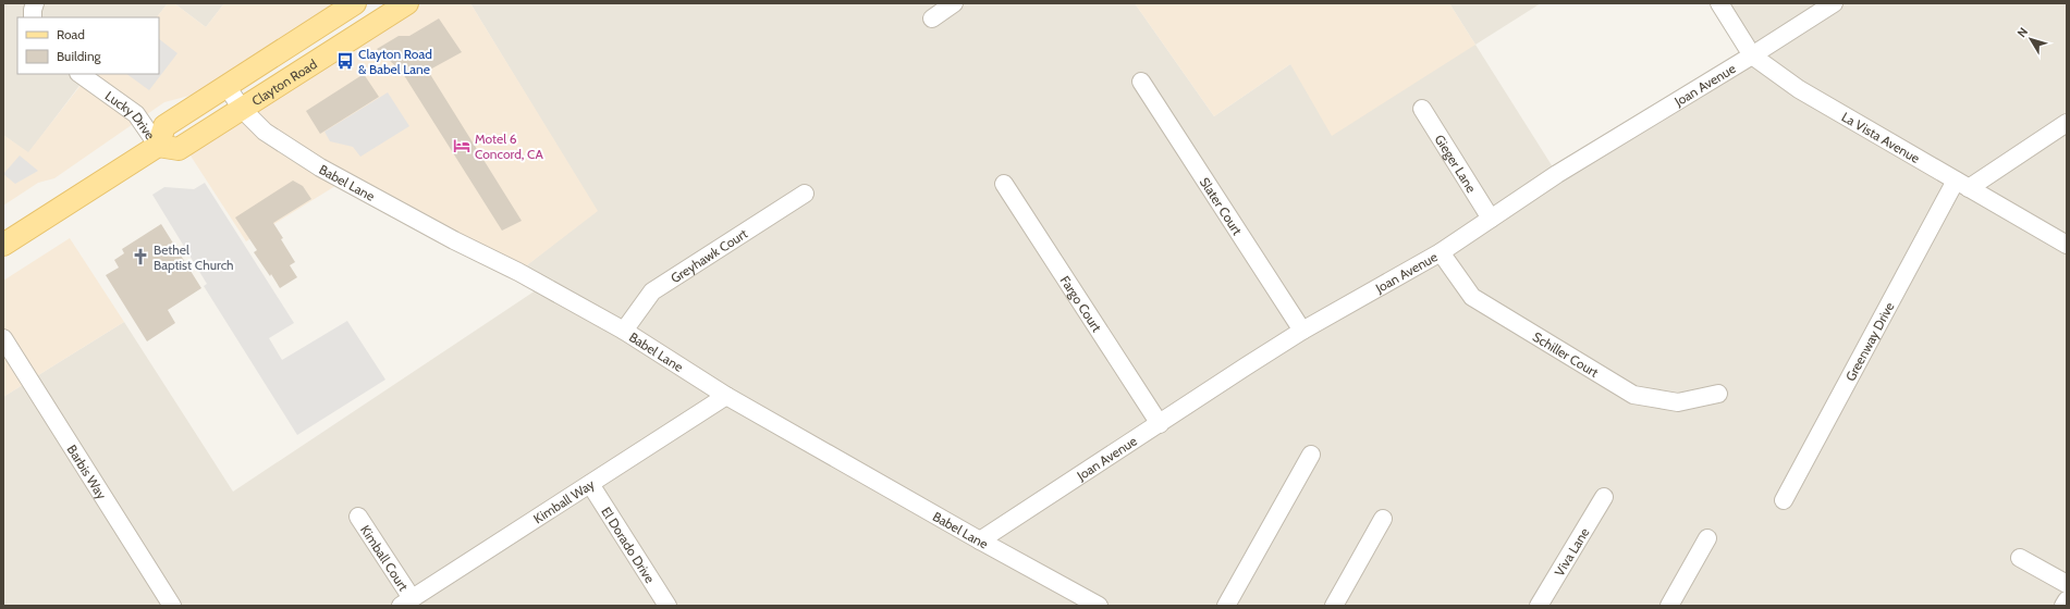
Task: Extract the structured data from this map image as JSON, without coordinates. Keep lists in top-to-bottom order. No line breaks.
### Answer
{"streets":{"main road":["Clayton Road"],"street":["Joan Avenue","Lucky Drive","La Vista Avenue","Gieger Lane","Babel Lane","Slater Court","Greyhawk Court","Fargo Court","Greenway Drive","Schiller Court","Barbis Way","Kimball Way","El Dorado Drive","Viva Lane","Kimball Court"]},"crossings":[["Clayton Road","Lucky Drive"],["Clayton Road","Babel Lane"],["Joan Avenue","La Vista Avenue"],["Joan Avenue","Gieger Lane"],["Joan Avenue","Babel Lane"],["Joan Avenue","Slater Court"],["Joan Avenue","Fargo Court"],["Joan Avenue","Schiller Court"],["La Vista Avenue","Greenway Drive"],["Babel Lane","Greyhawk Court"],["Babel Lane","Kimball Way"],["Kimball Way","El Dorado Drive"],["Kimball Way","Kimball Court"]],"places":{"bus stop":["Clayton Road & Babel Lane"],"hotel":["Motel 6 Concord, CA"],"church":["Bethel Baptist Church"]},"legend":["Road","Building"],"north":"top left"}
